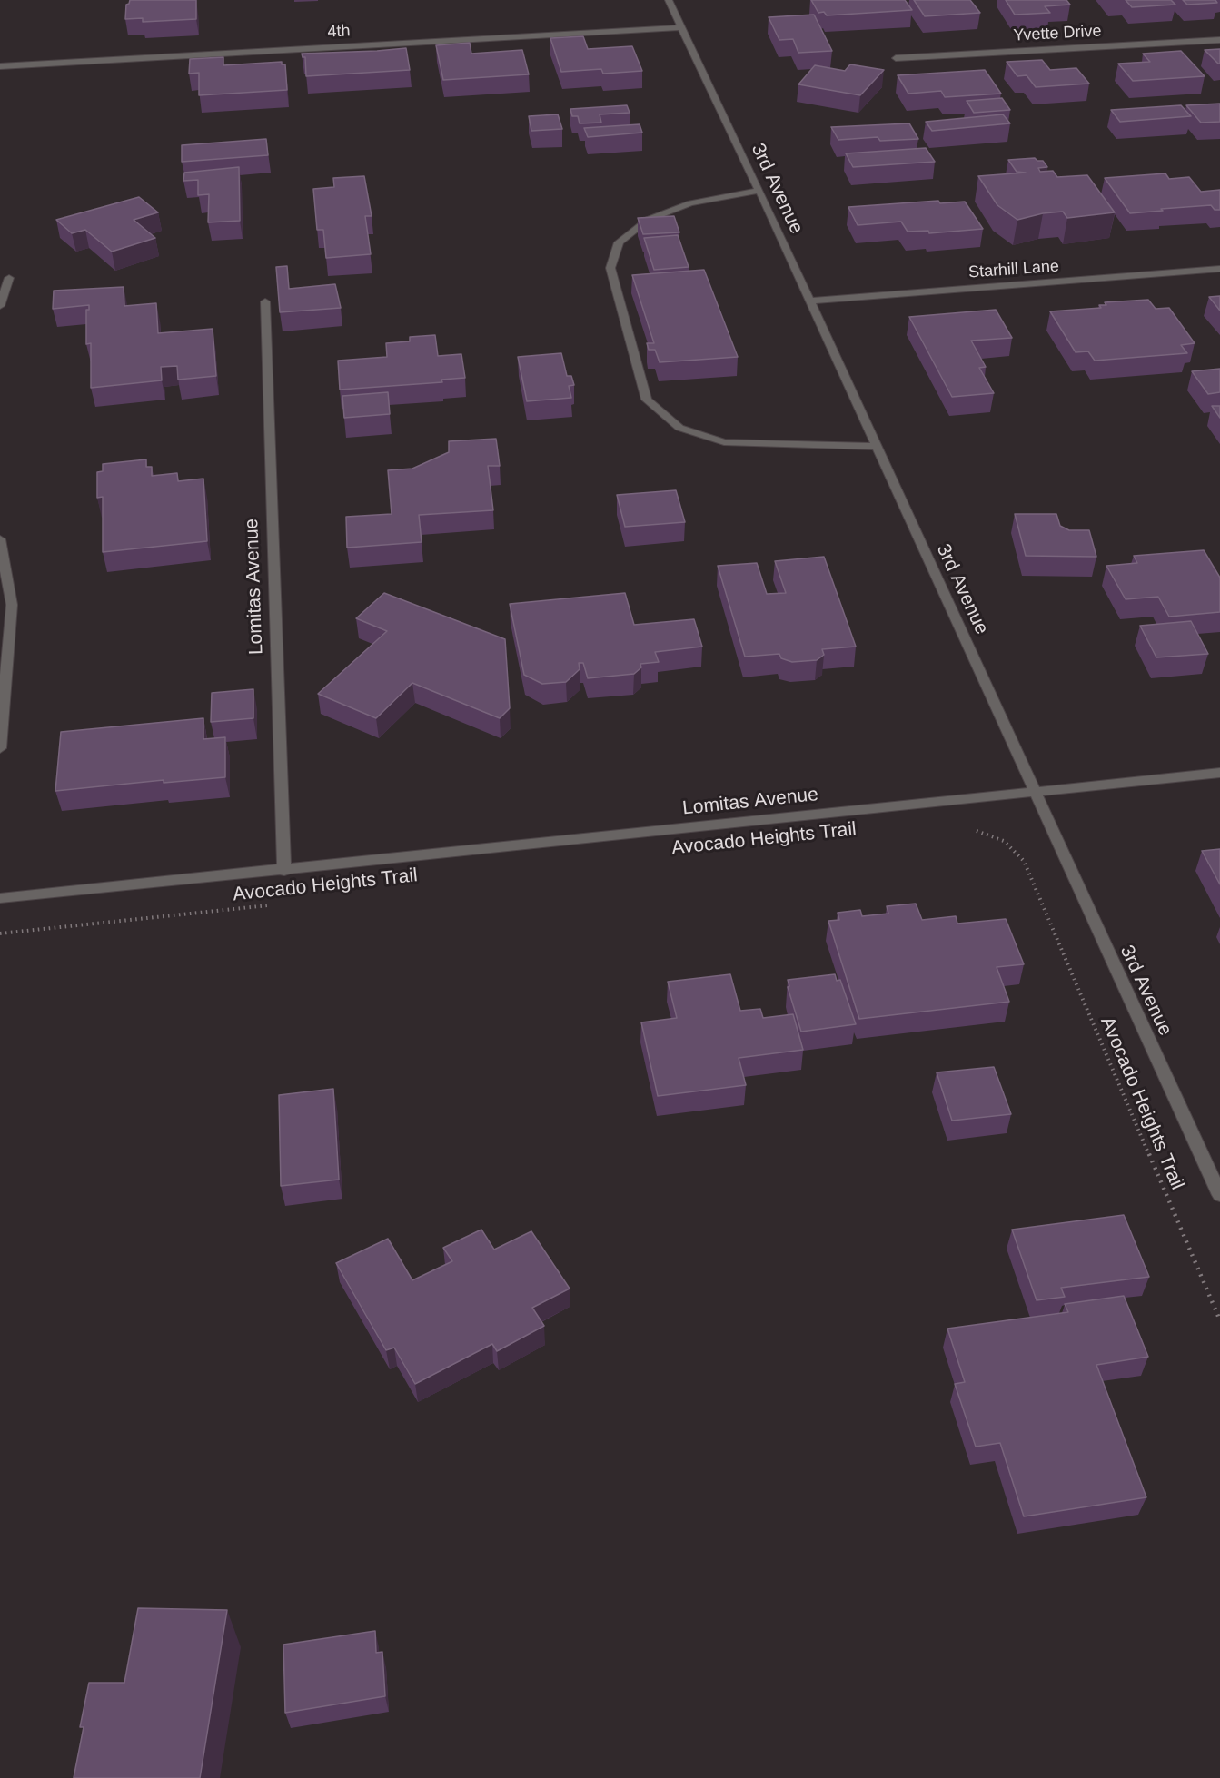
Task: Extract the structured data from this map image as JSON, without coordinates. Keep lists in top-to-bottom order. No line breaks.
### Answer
{"streets":{"street":["4th","Yvette Drive","3rd Avenue","Starhill Lane","Lomitas Avenue"],"path":["Avocado Heights Trail"]},"crossings":[["4th","3rd Avenue"],["3rd Avenue","Starhill Lane"],["3rd Avenue","Lomitas Avenue"]]}
